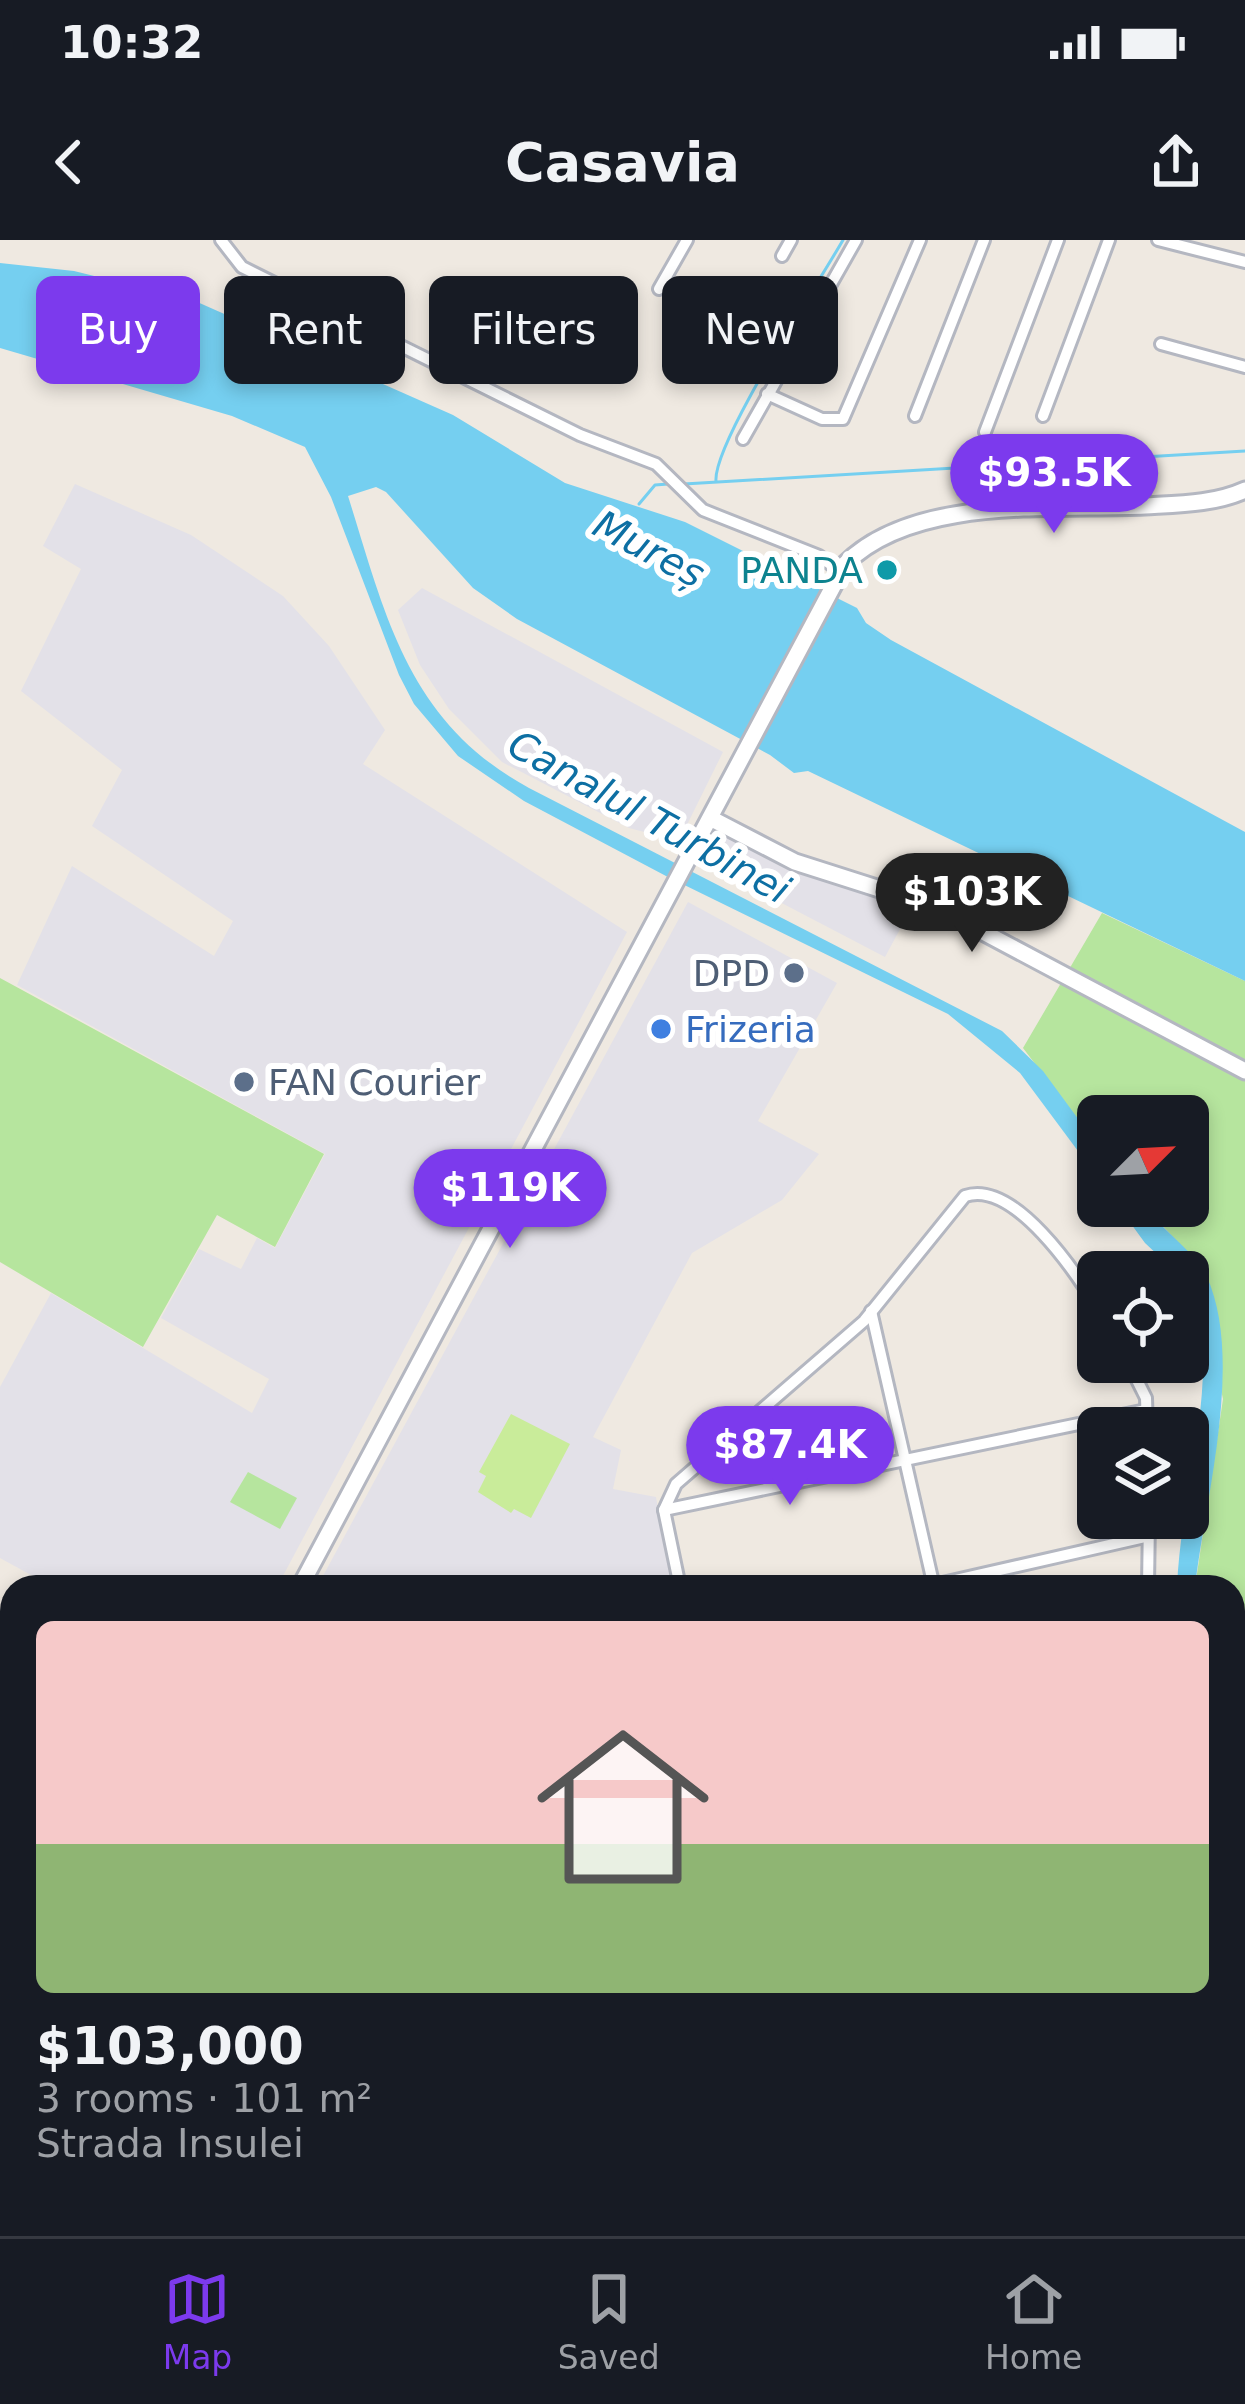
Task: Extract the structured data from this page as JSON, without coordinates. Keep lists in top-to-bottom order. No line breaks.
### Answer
{"water":["Mureș","Canalul Turbinei"],"places":["PANDA","DPD","Frizeria","FAN Courier"],"north":"top right","page":{"status":"10:32","header":"Casavia","chip":["Buy","Rent","Filters","New"],"price":["$93.5K","$103K","$119K","$87.4K"],"list":[{"name":"$103,000","note":"3 rooms · 101 m² · Strada Insulei"}],"tabs":["Map","Saved","Home"]}}
